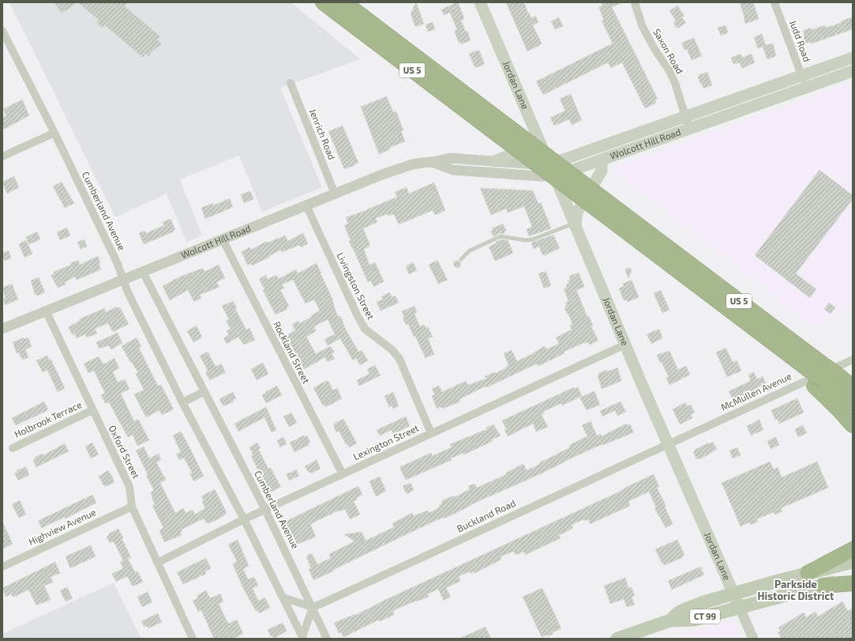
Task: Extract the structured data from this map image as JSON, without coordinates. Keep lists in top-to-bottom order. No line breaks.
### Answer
{"streets":{"highway":["US 5"],"main road":["Jordan Lane","Wolcott Hill Road","CT 99"],"street":["Judd Road","Saxon Road","Jenrich Road","Cumberland Avenue","Livingston Street","Rockland Street","McMullen Avenue","Holbrook Terrace","Lexington Street","Oxford Street","Buckland Road","Highview Avenue"]},"crossings":[["Judd Road","Wolcott Hill Road"],["Saxon Road","Wolcott Hill Road"],["Jordan Lane","Wolcott Hill Road"],["Jordan Lane","McMullen Avenue"],["Jordan Lane","Lexington Street"],["Jordan Lane","Buckland Road"],["Jordan Lane","CT 99"],["Jenrich Road","Wolcott Hill Road"],["Wolcott Hill Road","Cumberland Avenue"],["Wolcott Hill Road","Livingston Street"],["Wolcott Hill Road","Rockland Street"],["Wolcott Hill Road","Oxford Street"],["Cumberland Avenue","Lexington Street"],["Cumberland Avenue","Buckland Road"],["Livingston Street","Lexington Street"],["Rockland Street","Lexington Street"],["McMullen Avenue","Buckland Road"],["Holbrook Terrace","Oxford Street"],["Lexington Street","Oxford Street"],["Oxford Street","Highview Avenue"]],"districts":["Parkside Historic District"]}
